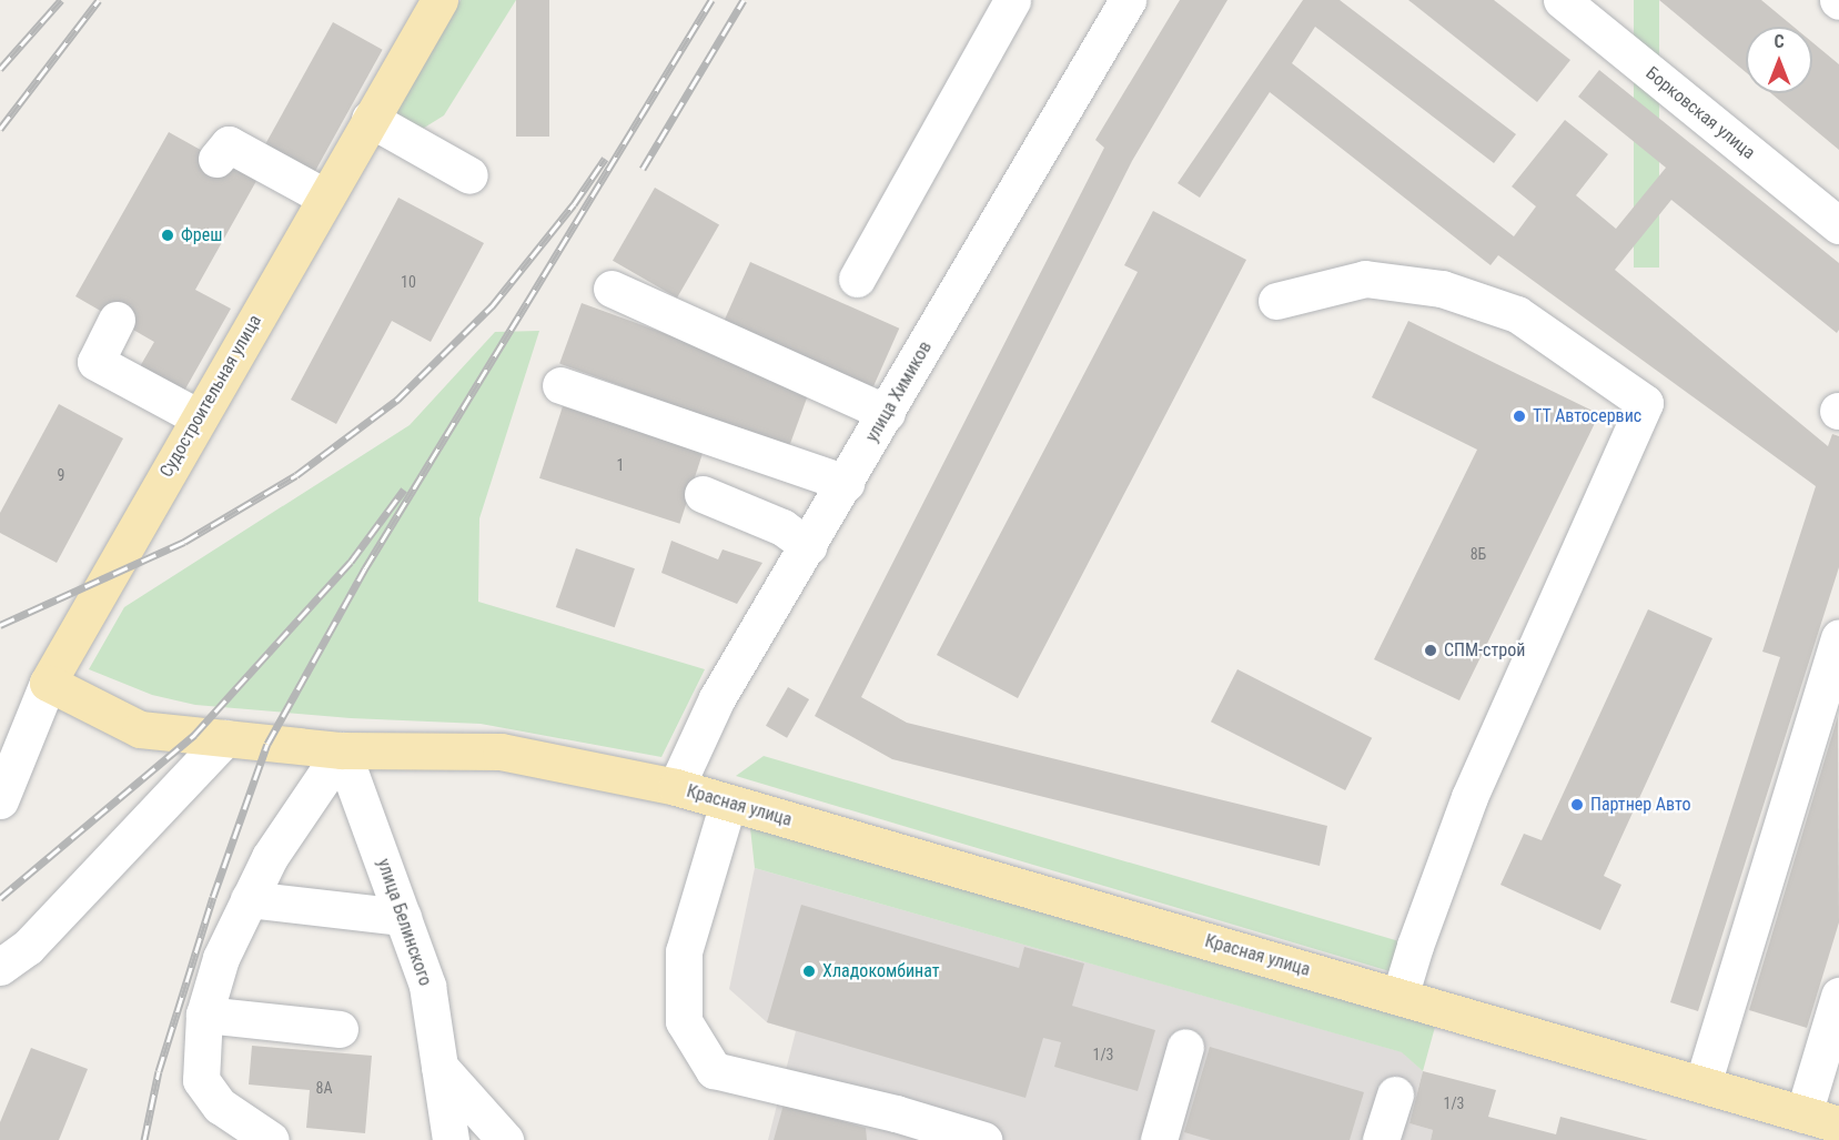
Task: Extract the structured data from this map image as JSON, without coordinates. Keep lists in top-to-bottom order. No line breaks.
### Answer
{"streets":{"main road":["Судостроительная улица","Красная улица"],"street":["Борковская улица","улица Химиков","улица Белинского"]},"crossings":[["улица Химиков","Красная улица"],["Судостроительная улица","Красная улица"],["Красная улица","улица Белинского"]],"places":["Фреш","ТТ Автосервис","СПМ-строй","Партнер Авто","Хладокомбинат"],"house_numbers":["10","1","9","8Б","1/3","8А","1/3"],"north":"top"}
